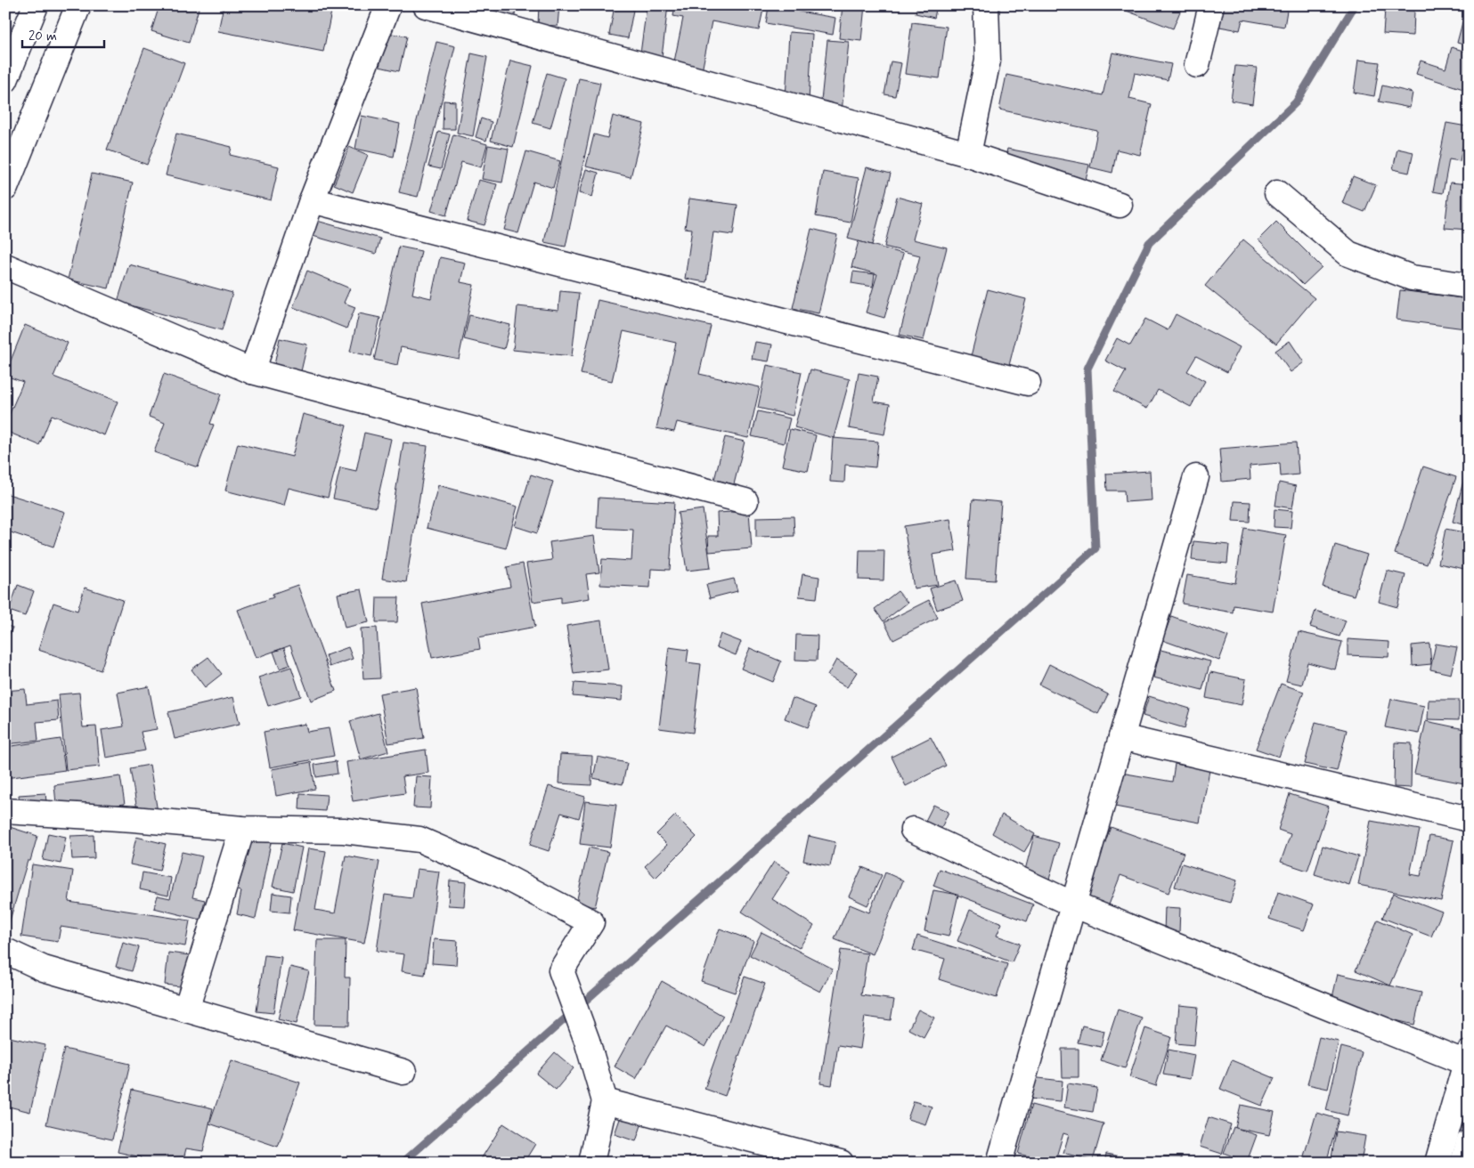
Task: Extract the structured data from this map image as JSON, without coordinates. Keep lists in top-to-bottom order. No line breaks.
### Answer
{"scale_bar":"20 m"}
